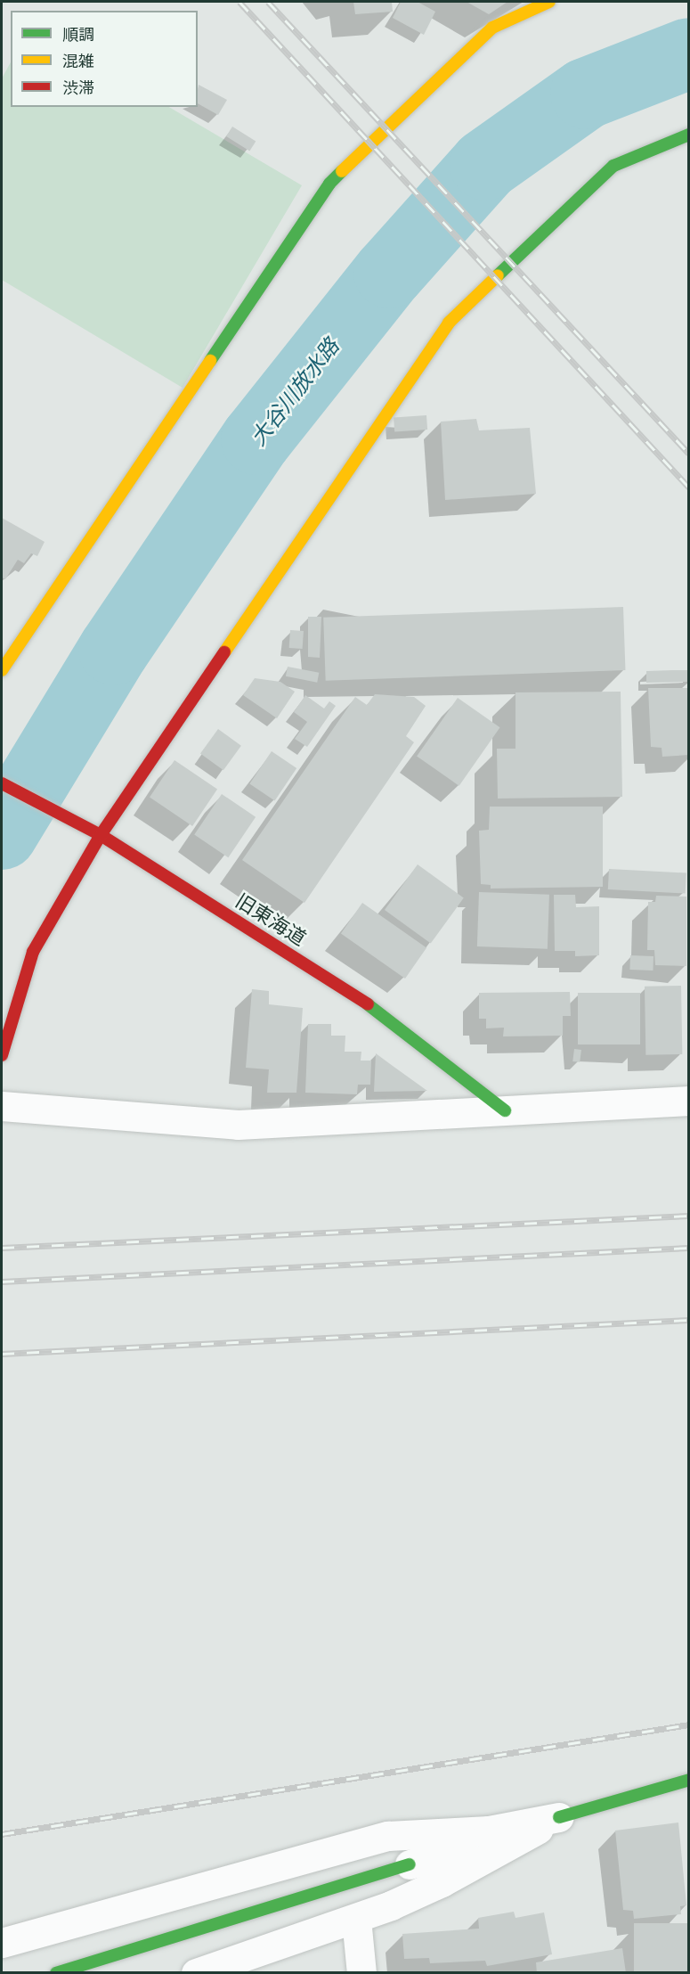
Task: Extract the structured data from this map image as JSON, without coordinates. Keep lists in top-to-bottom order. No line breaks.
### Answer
{"streets":{"street":["旧東海道"]},"water":["大谷川放水路"],"legend":["順調","混雑","渋滞"]}
